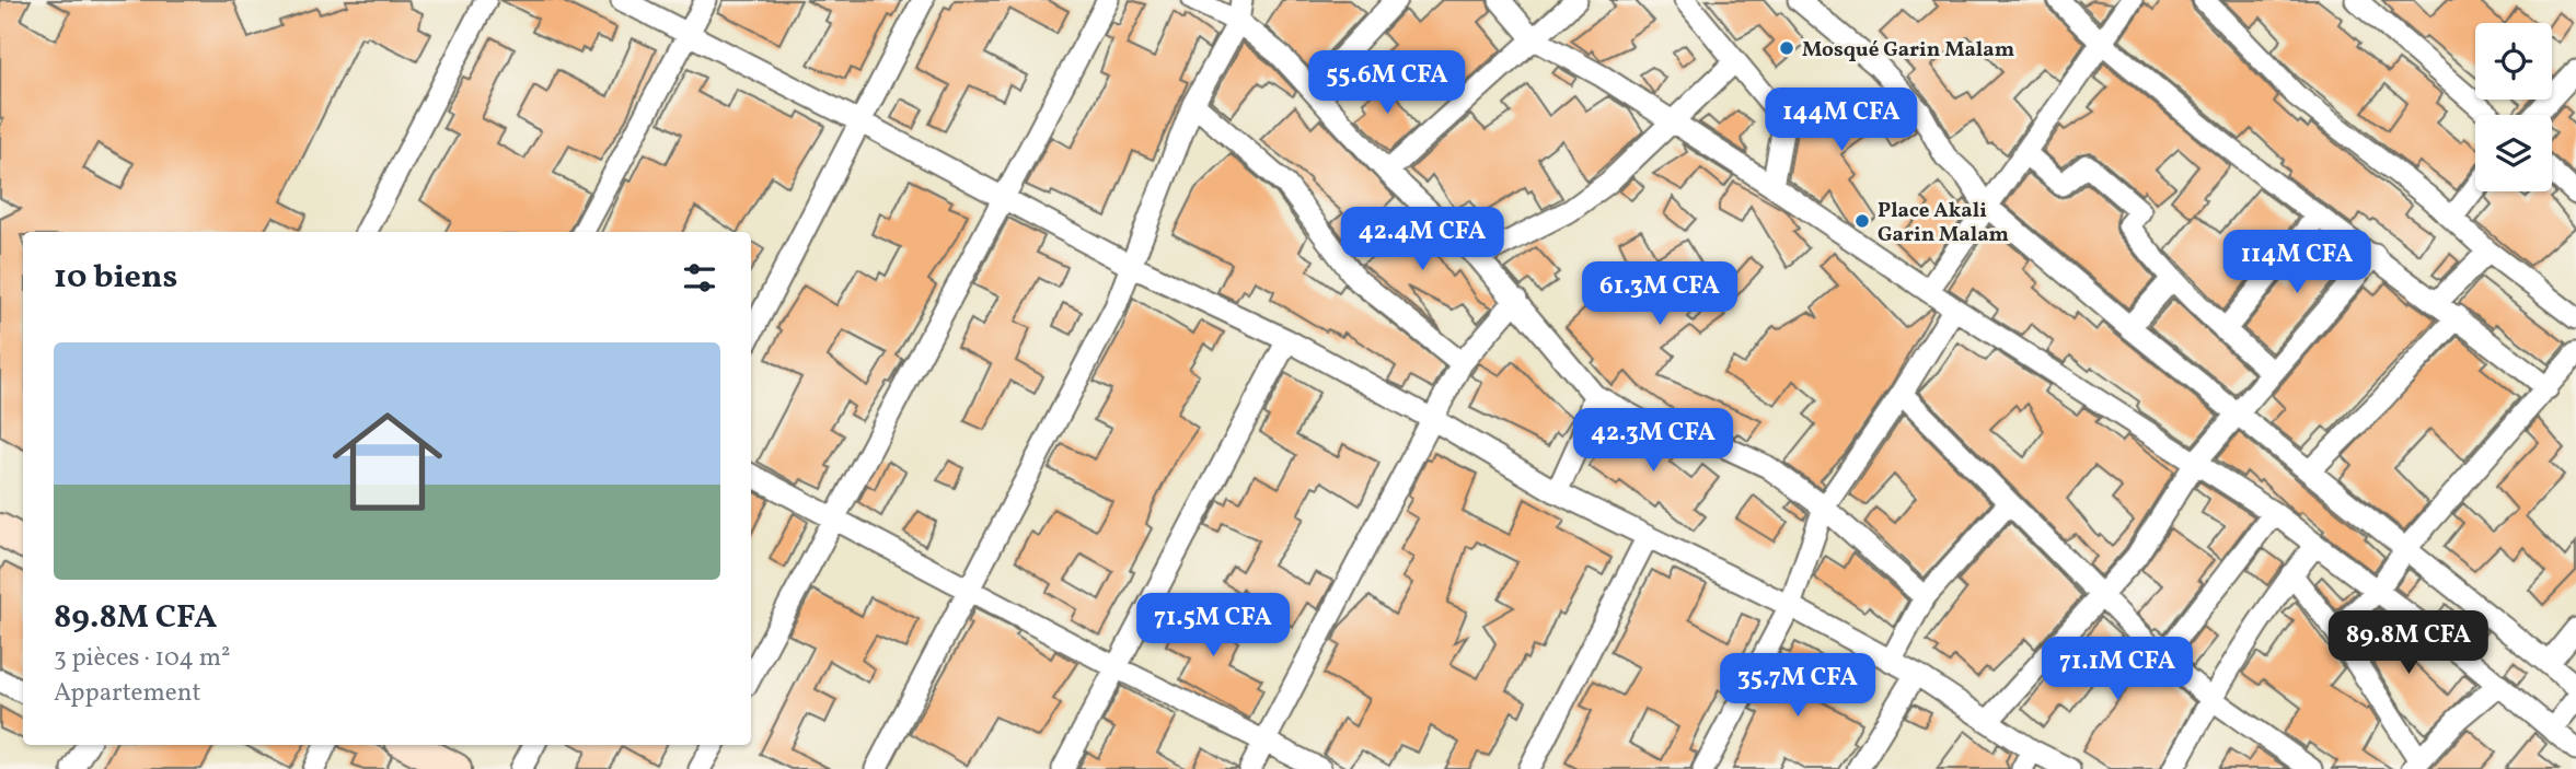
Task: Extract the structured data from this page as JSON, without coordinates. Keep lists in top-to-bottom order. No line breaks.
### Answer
{"places":["Mosqué Garin Malam","Place Akali Garin Malam"],"page":{"price":["55.6M CFA","144M CFA","42.4M CFA","114M CFA","61.3M CFA","42.3M CFA","71.5M CFA","89.8M CFA","71.1M CFA","35.7M CFA"],"heading":"10 biens","list":[{"name":"89.8M CFA","note":"3 pièces · 104 m² · Appartement"}]}}
